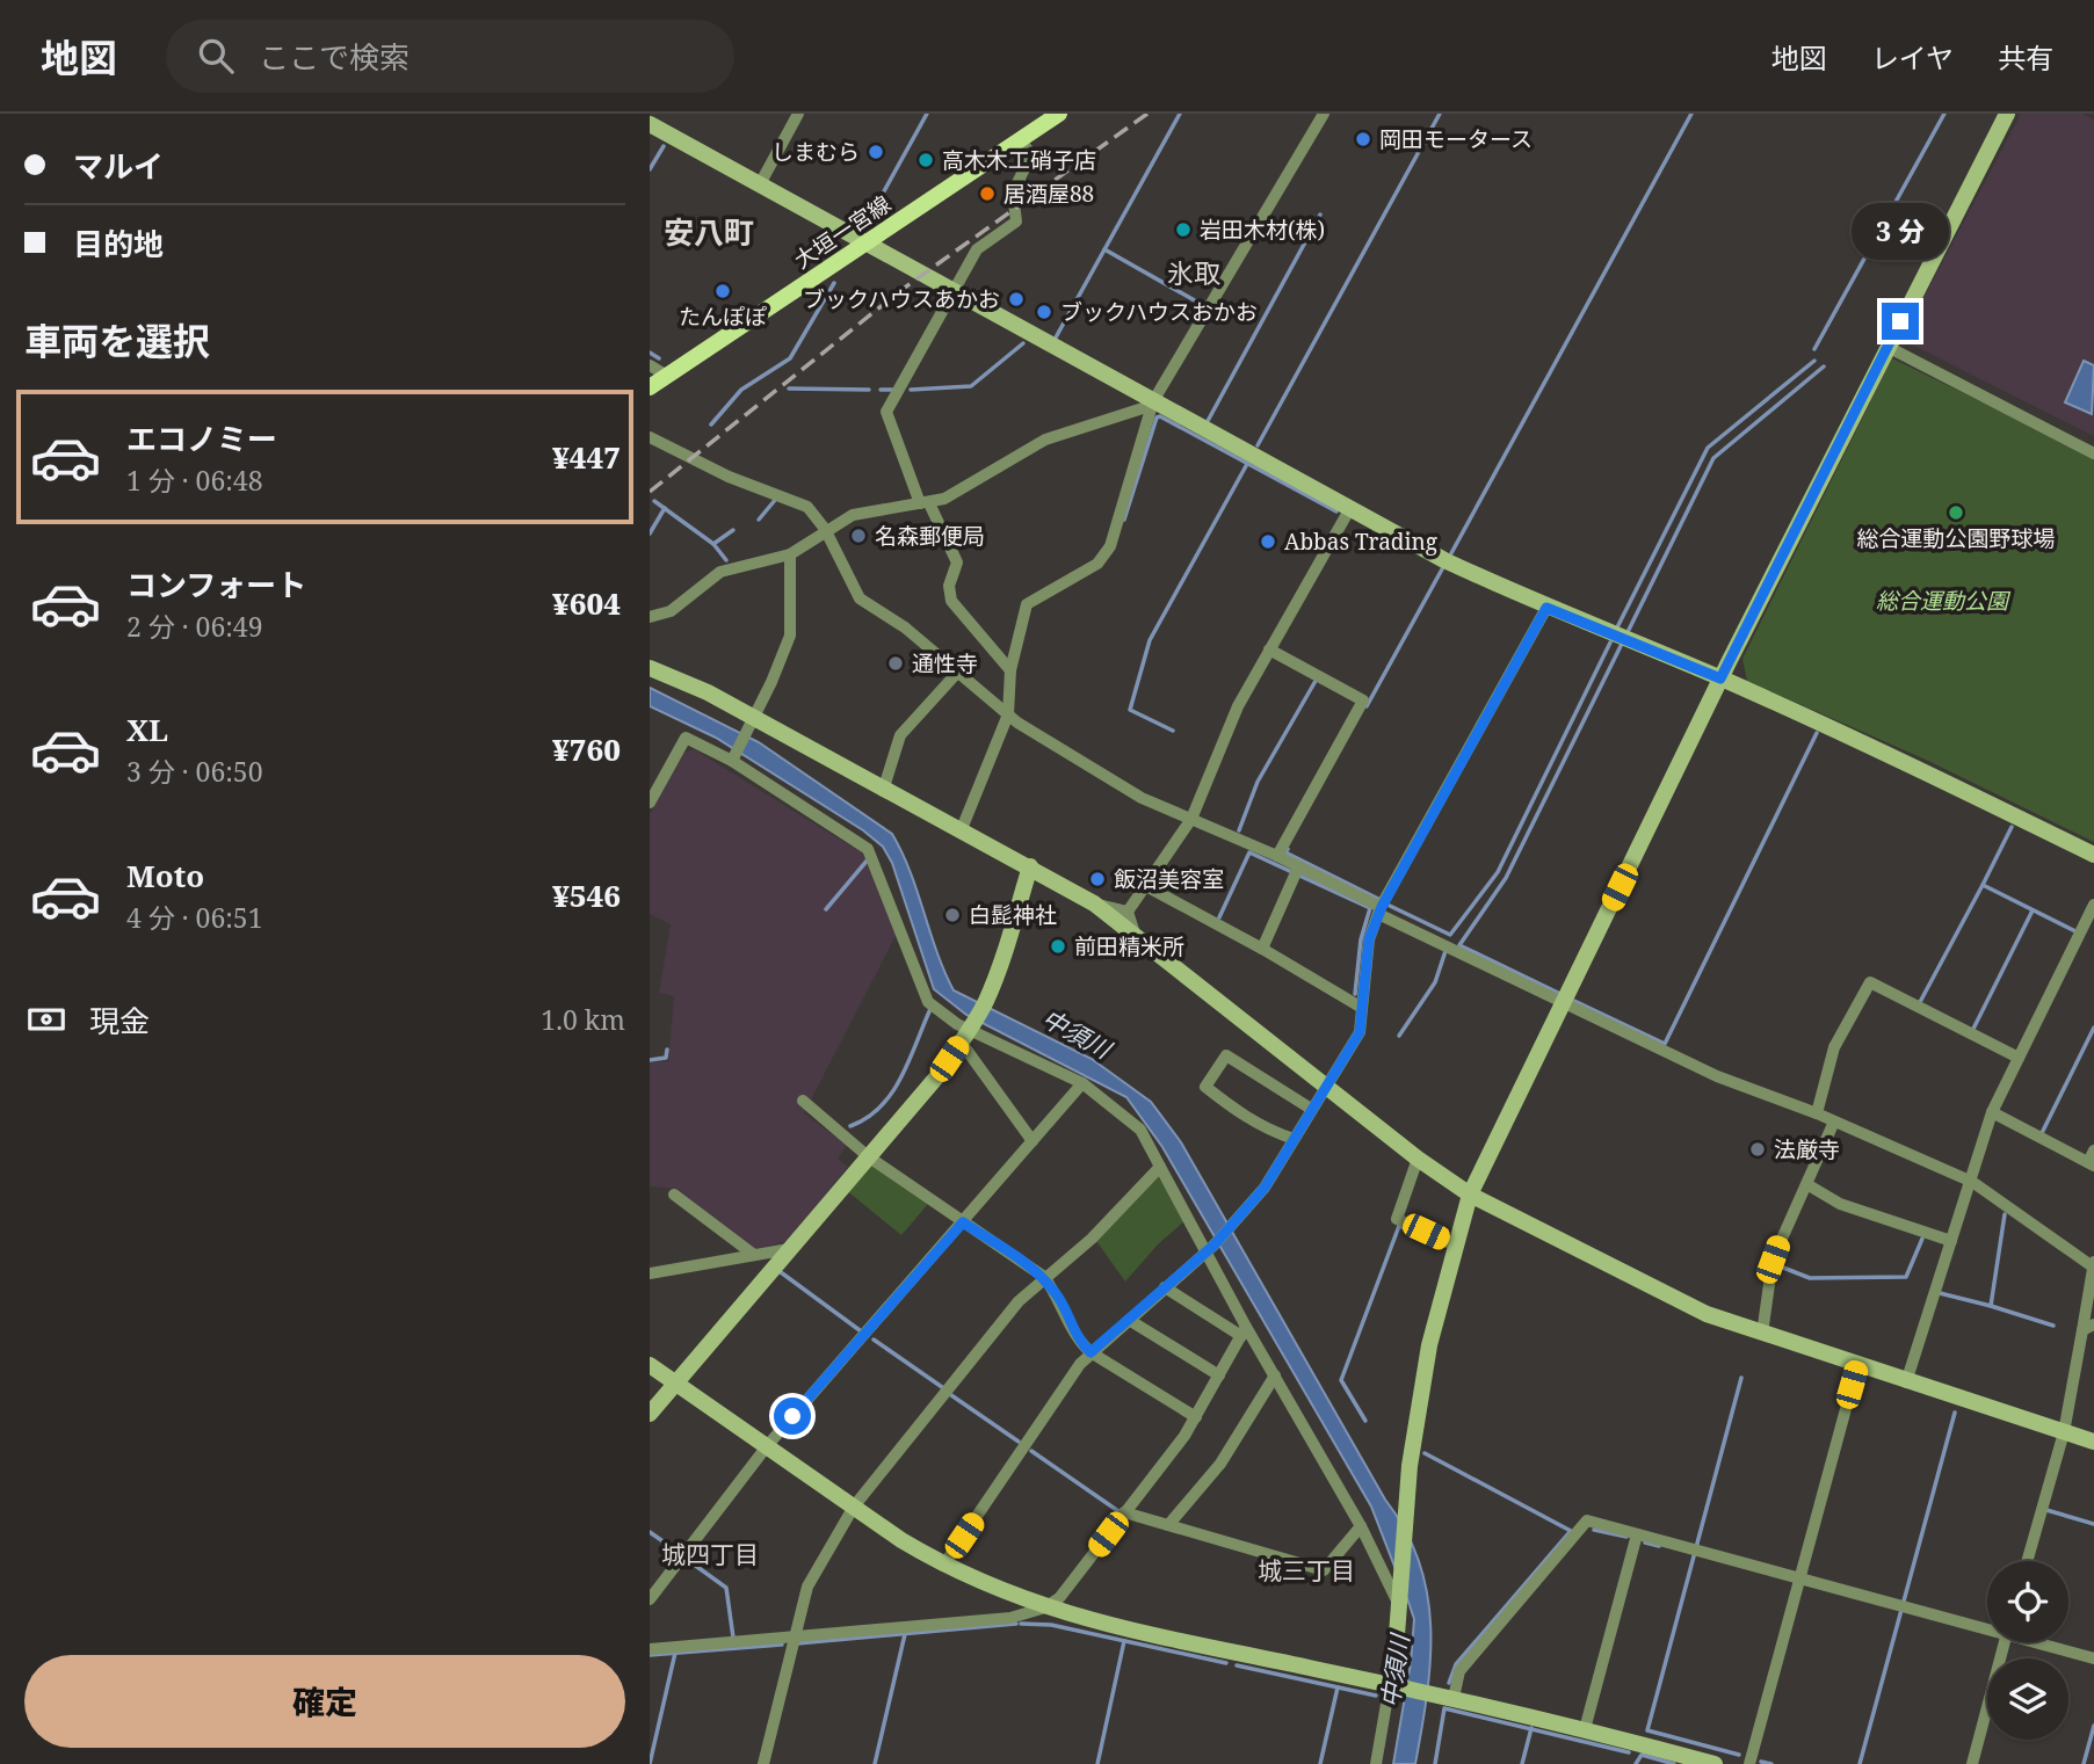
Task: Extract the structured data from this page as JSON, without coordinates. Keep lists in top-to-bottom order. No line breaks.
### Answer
{"streets":{"main road":["大垣一宮線"]},"districts":["安八町","氷取","城四丁目","城三丁目"],"water":["中須川"],"parks":["総合運動公園"],"places":["岡田モータース","しまむら","高木木工硝子店","居酒屋88","岩田木材(株)","たんぽぽ","ブックハウスあかお","ブックハウスおかお","総合運動公園野球場","名森郵便局","Abbas Trading","通性寺","飯沼美容室","白髭神社","前田精米所","法厳寺"],"page":{"header":"地図","search":"ここで検索","nav":["地図","レイヤ","共有"],"banner":["マルイ","目的地"],"bubble":"3 分","heading":"車両を選択","list":[{"name":"エコノミー","note":"1 分 · 06:48","value":"¥447"},{"name":"コンフォート","note":"2 分 · 06:49","value":"¥604"},{"name":"XL","note":"3 分 · 06:50","value":"¥760"},{"name":"Moto","note":"4 分 · 06:51","value":"¥546"}],"pay":["現金","1.0 km"],"buttons":"確定"}}
